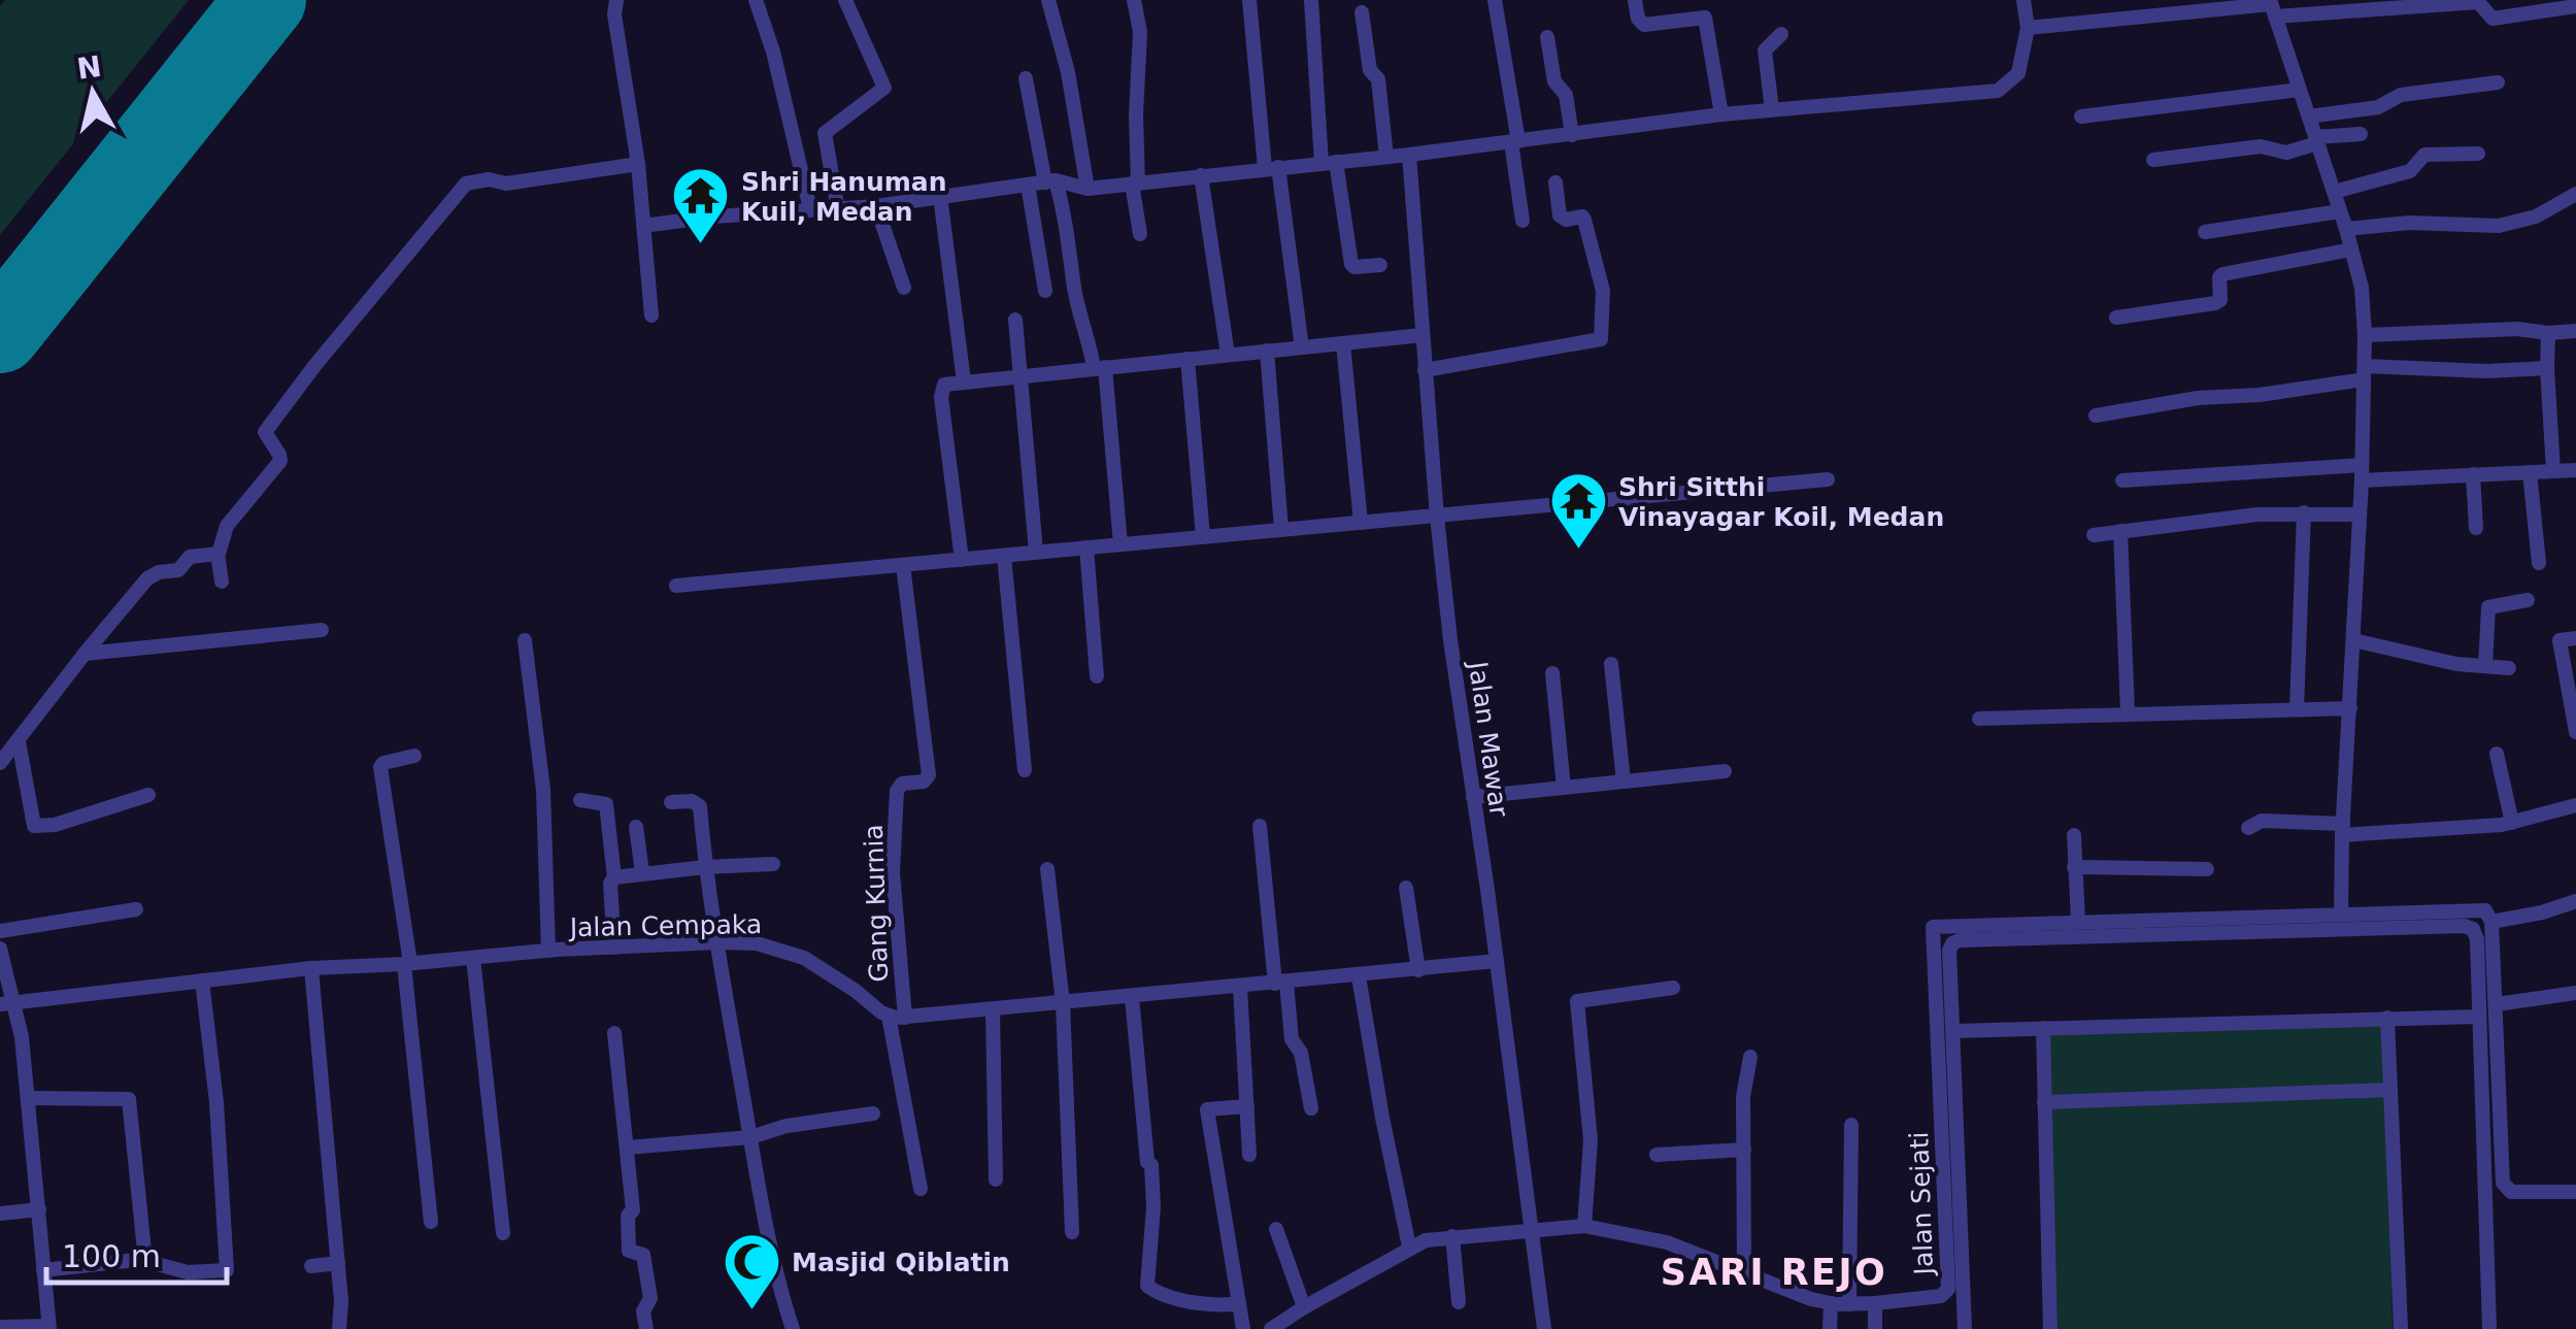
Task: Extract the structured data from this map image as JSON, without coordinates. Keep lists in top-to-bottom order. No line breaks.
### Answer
{"streets":{"street":["Jalan Mawar","Gang Kurnia","Jalan Cempaka","Jalan Sejati"]},"crossings":[["Jalan Mawar","Jalan Sejati"],["Gang Kurnia","Jalan Cempaka"]],"districts":["SARI REJO"],"places":{"temple":["Shri Hanuman Kuil, Medan","Shri Sitthi Vinayagar Koil, Medan"],"mosque":["Masjid Qiblatin"]},"scale_bar":"100 m","north":"top"}
